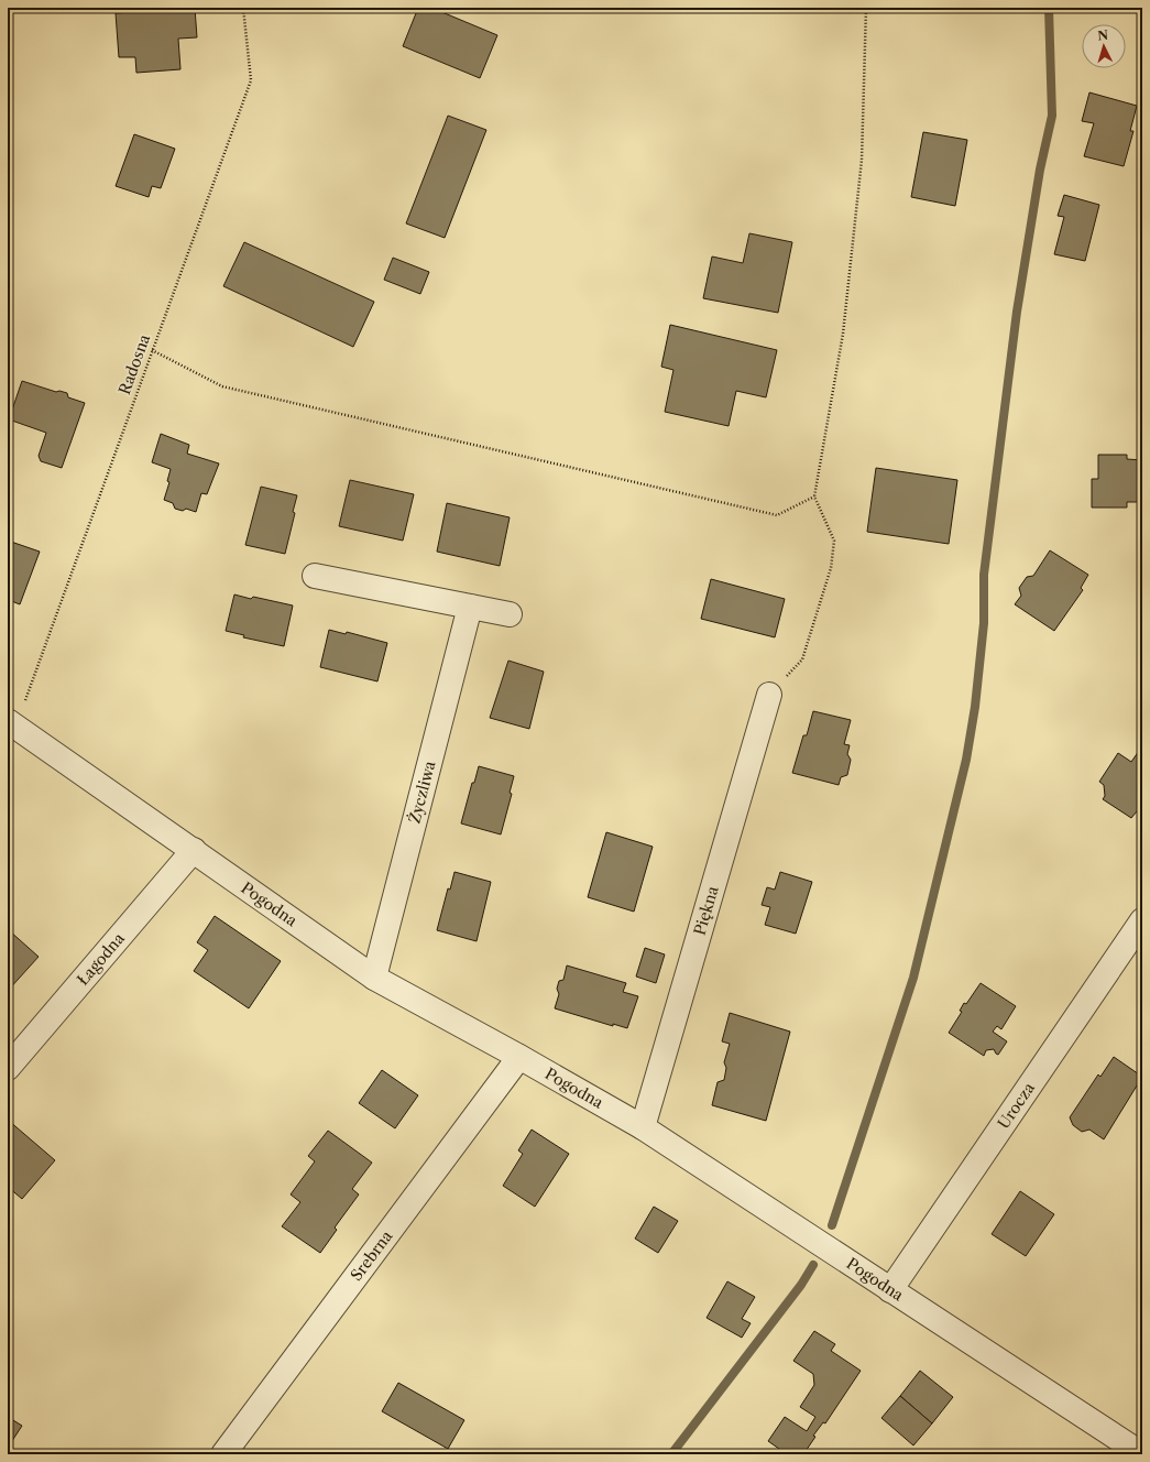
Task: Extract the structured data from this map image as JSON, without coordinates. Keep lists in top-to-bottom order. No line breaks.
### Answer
{"streets":{"street":["Życzliwa","Pogodna","Piękna","Łagodna","Urocza","Srebrna"],"path":["Radosna"]},"crossings":[["Radosna","Pogodna"],["Życzliwa","Pogodna"],["Pogodna","Piękna"],["Pogodna","Łagodna"],["Pogodna","Urocza"],["Pogodna","Srebrna"]],"north":"top"}
